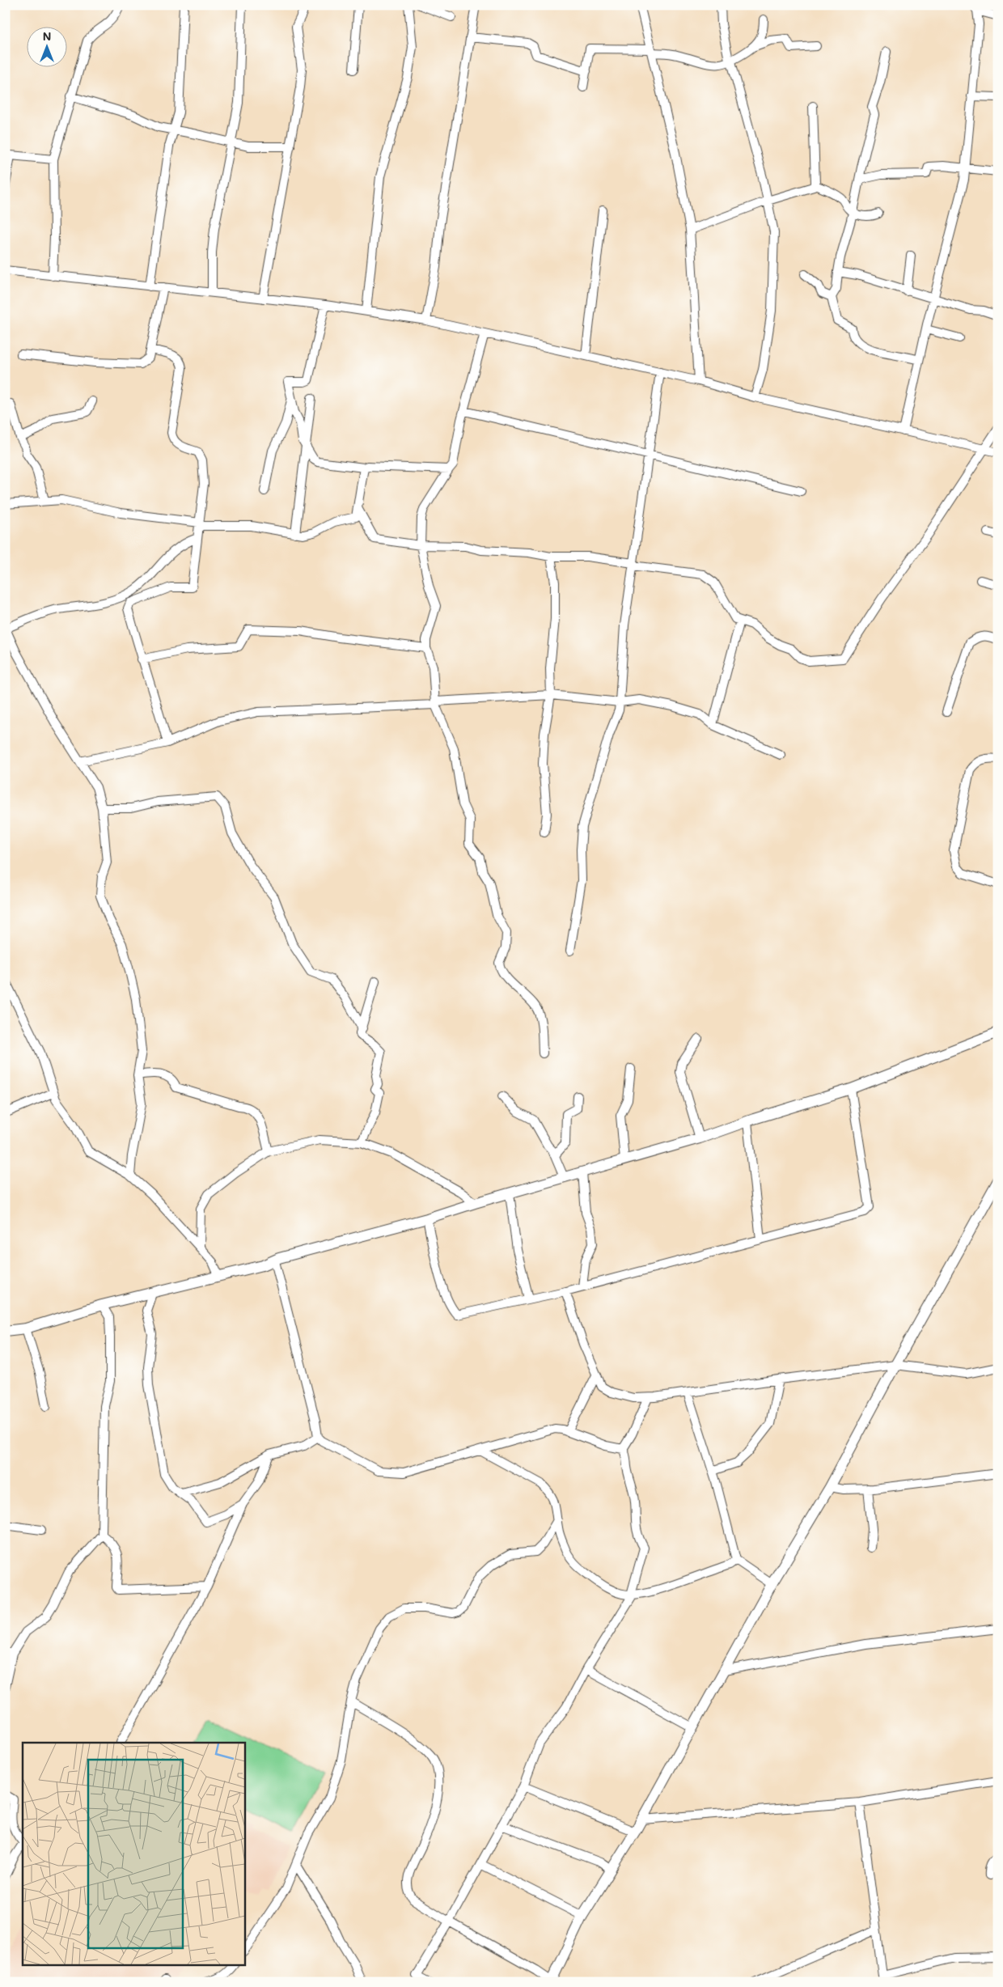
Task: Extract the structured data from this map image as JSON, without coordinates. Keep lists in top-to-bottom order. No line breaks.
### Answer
{"north":"top"}
